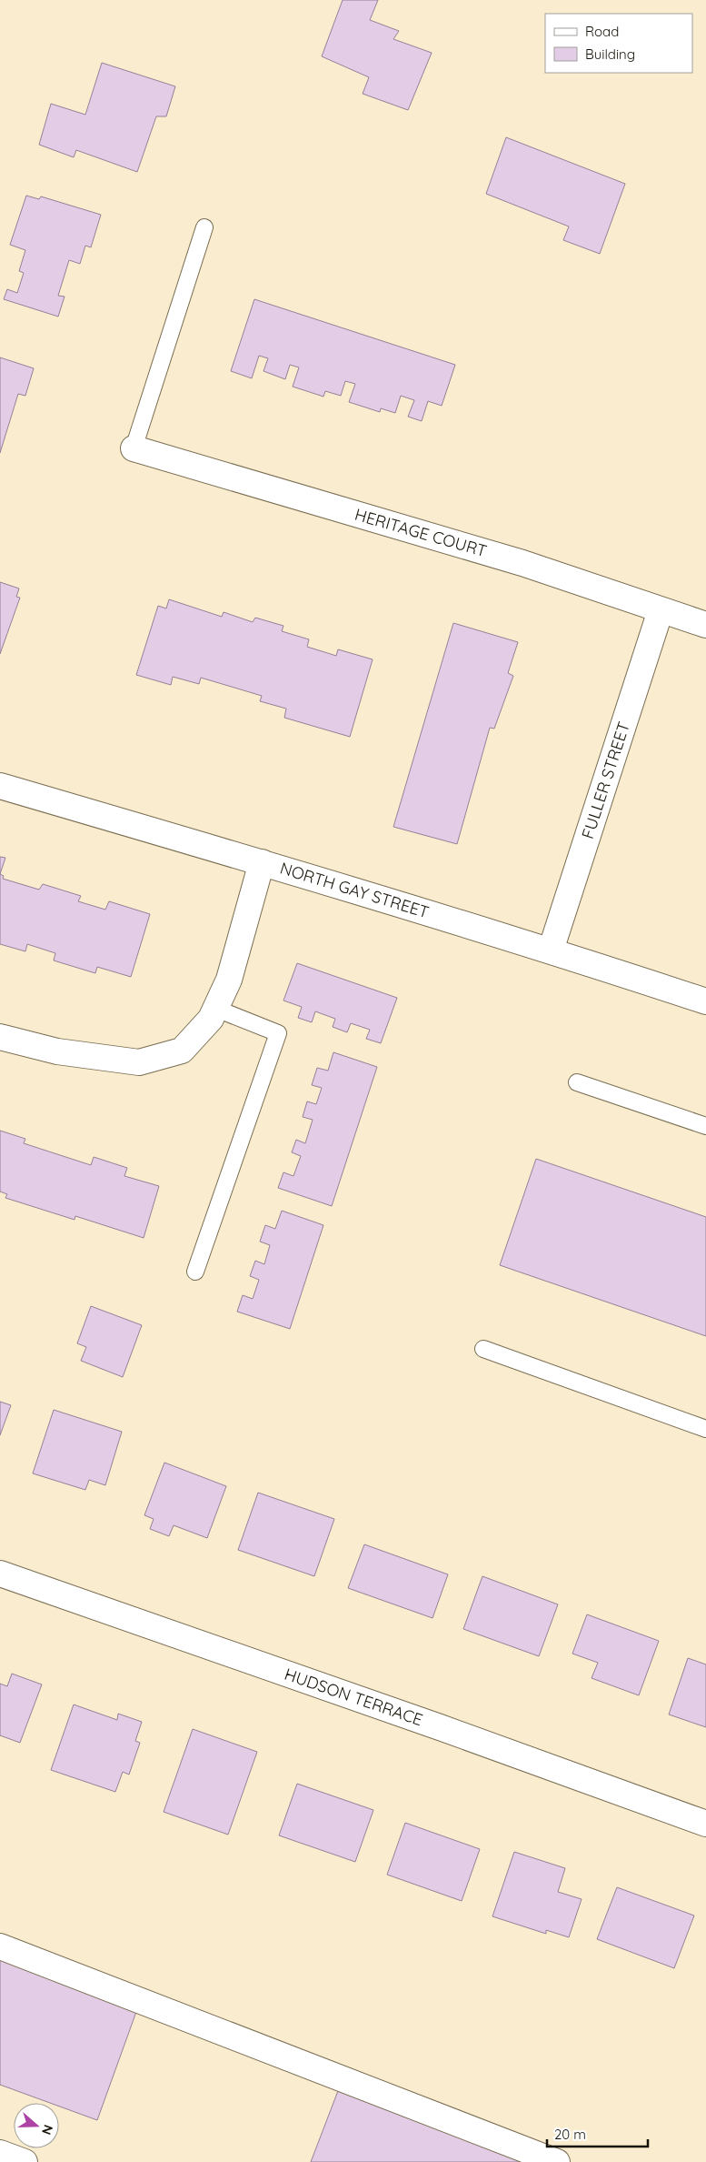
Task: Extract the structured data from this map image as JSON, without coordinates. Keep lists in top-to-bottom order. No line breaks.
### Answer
{"streets":{"street":["HERITAGE COURT","FULLER STREET","NORTH GAY STREET","HUDSON TERRACE"]},"crossings":[["HERITAGE COURT","FULLER STREET"],["FULLER STREET","NORTH GAY STREET"]],"legend":["Road","Building"],"scale_bar":"20 m","north":"right"}
